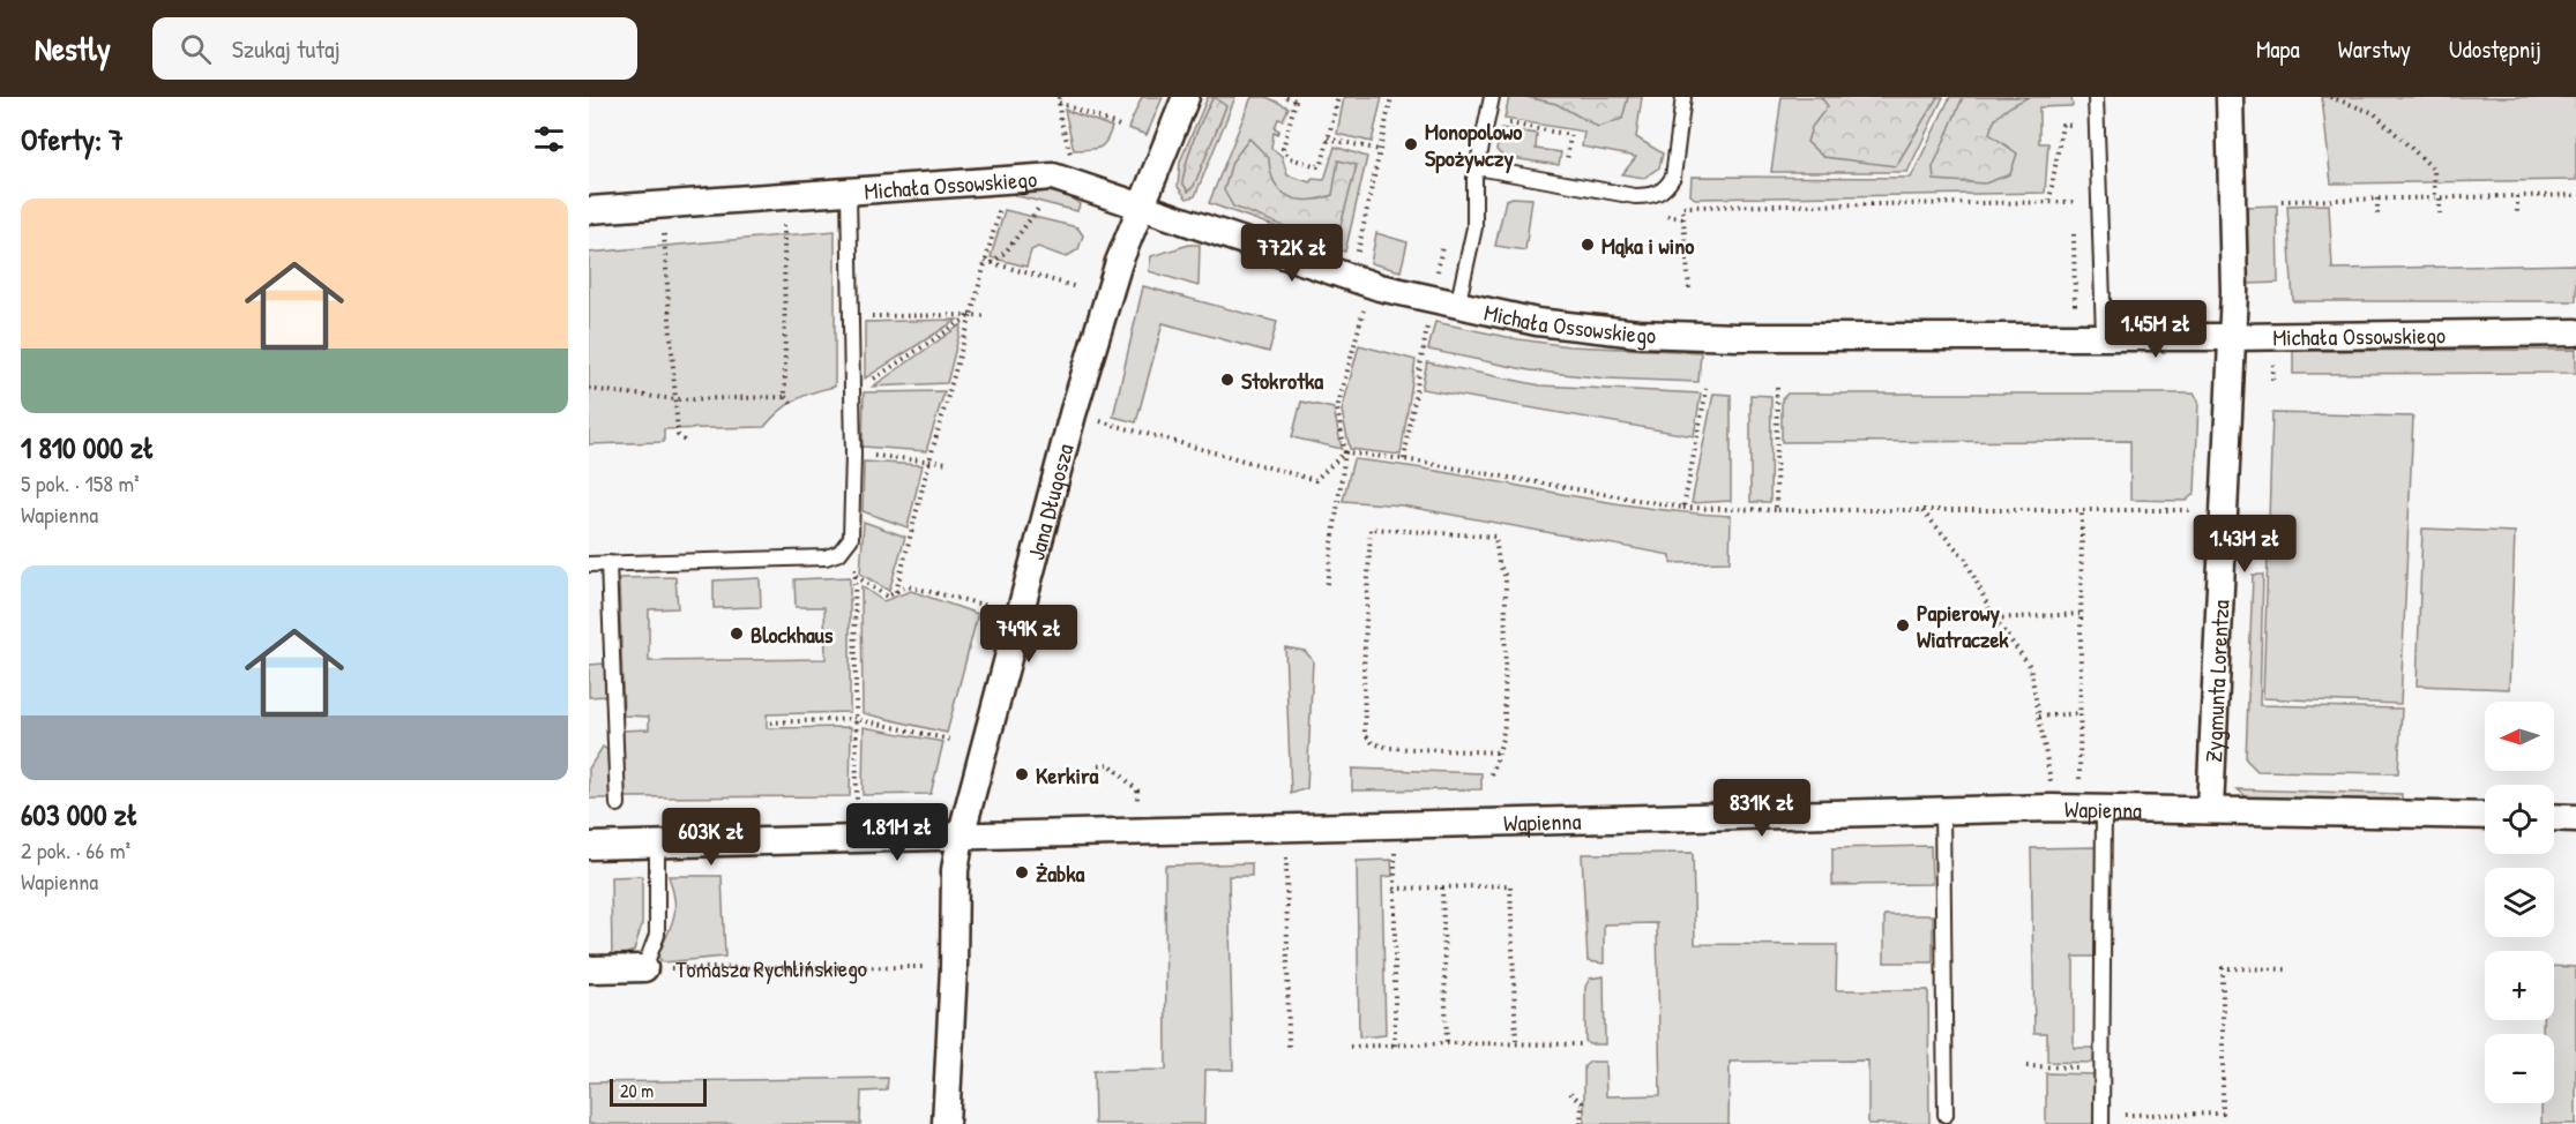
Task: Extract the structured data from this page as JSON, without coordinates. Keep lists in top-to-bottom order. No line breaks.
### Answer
{"streets":{"street":["Michała Ossowskiego","Jana Długosza","Zygmunta Lorentza","Wapienna","Tomasza Rychlińskiego"]},"crossings":[["Michała Ossowskiego","Jana Długosza"],["Michała Ossowskiego","Zygmunta Lorentza"],["Jana Długosza","Wapienna"],["Jana Długosza","Tomasza Rychlińskiego"],["Zygmunta Lorentza","Wapienna"]],"places":["Monopolowo Spożywczy","Mąka i wino","Stokrotka","Papierowy Wiatraczek","Blockhaus","Kerkira","Żabka"],"scale_bar":"20 m","north":"left","page":{"header":"Nestly","search":"Szukaj tutaj","nav":["Mapa","Warstwy","Udostępnij"],"heading":"Oferty: 7","list":[{"name":"1 810 000 zł","note":"5 pok. · 158 m² · Wapienna"},{"name":"603 000 zł","note":"2 pok. · 66 m² · Wapienna"}],"price":["772K zł","1.45M zł","1.43M zł","749K zł","831K zł","1.81M zł","603K zł"],"map_buttons":["+","−"],"scale":"20 m"}}
